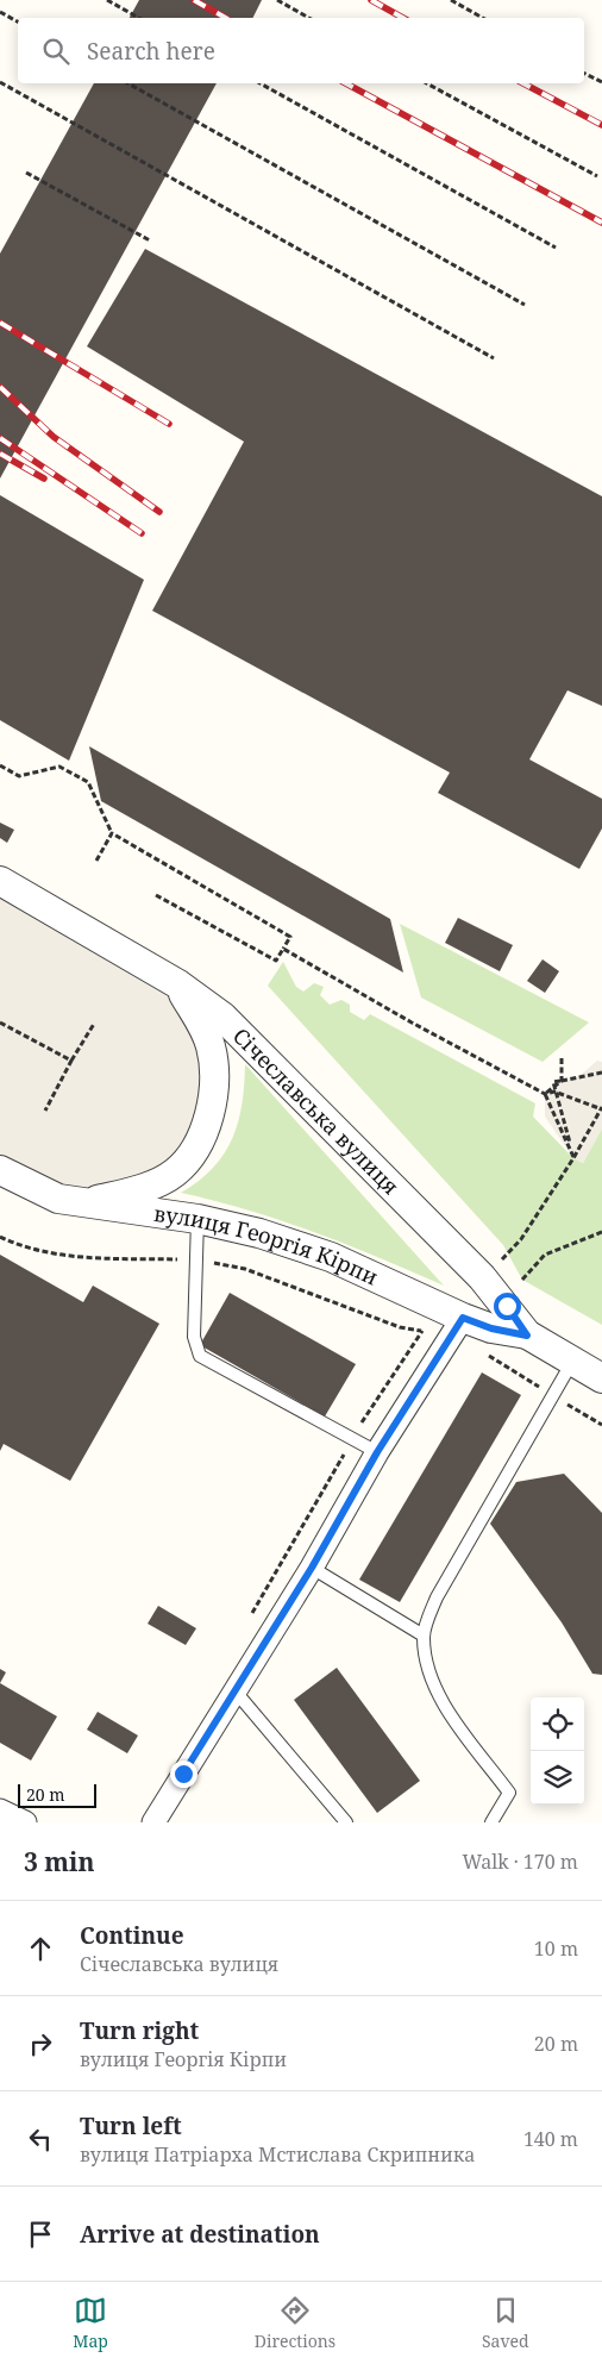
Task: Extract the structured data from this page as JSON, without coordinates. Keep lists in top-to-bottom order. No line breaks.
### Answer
{"streets":{"street":["Січеславська вулиця","вулиця Георгія Кірпи"]},"crossings":[["Січеславська вулиця","вулиця Георгія Кірпи"]],"scale_bar":"20 m","page":{"search":"Search here","scale":"20 m","heading":["3 min","Walk · 170 m"],"list":[["Continue","Січеславська вулиця","10 m"],["Turn right","вулиця Георгія Кірпи","20 m"],["Turn left","вулиця Патріарха Мстислава Скрипника","140 m"],"Arrive at destination"],"nav":["Map","Directions","Saved"]}}
